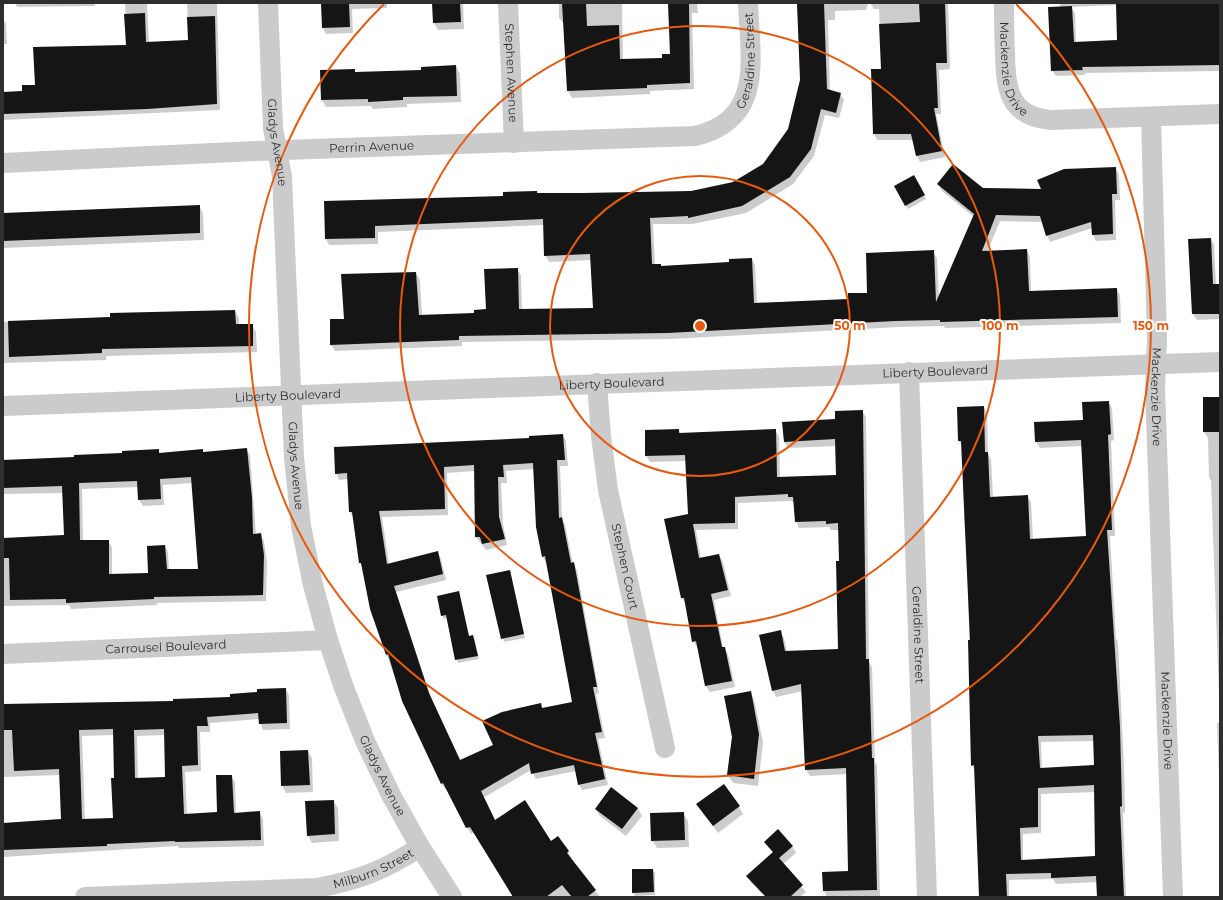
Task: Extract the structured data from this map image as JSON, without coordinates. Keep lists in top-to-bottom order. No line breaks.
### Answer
{"streets":{"street":["Geraldine Street","Mackenzie Drive","Stephen Avenue","Gladys Avenue","Perrin Avenue","Liberty Boulevard","Stephen Court","Carrousel Boulevard","Milburn Street"]},"crossings":[["Geraldine Street","Perrin Avenue"],["Geraldine Street","Liberty Boulevard"],["Mackenzie Drive","Liberty Boulevard"],["Stephen Avenue","Perrin Avenue"],["Gladys Avenue","Perrin Avenue"],["Gladys Avenue","Liberty Boulevard"],["Gladys Avenue","Carrousel Boulevard"],["Gladys Avenue","Milburn Street"],["Liberty Boulevard","Stephen Court"]],"rings":["50 m","100 m","150 m"]}
